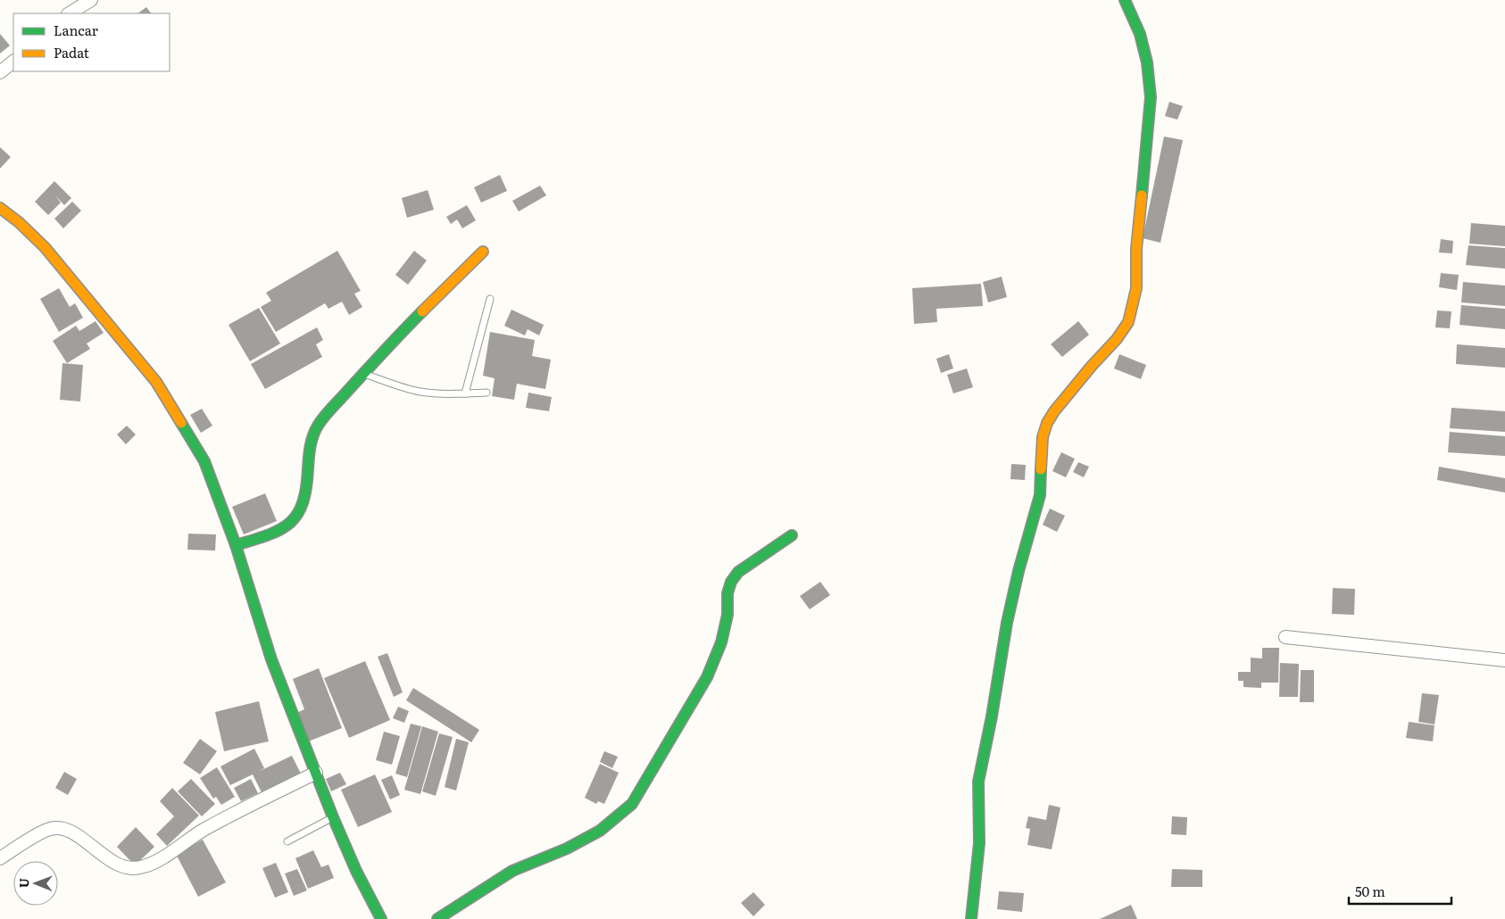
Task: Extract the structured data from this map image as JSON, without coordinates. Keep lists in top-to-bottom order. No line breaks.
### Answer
{"legend":["Lancar","Padat"],"scale_bar":"50 m","north":"left"}
